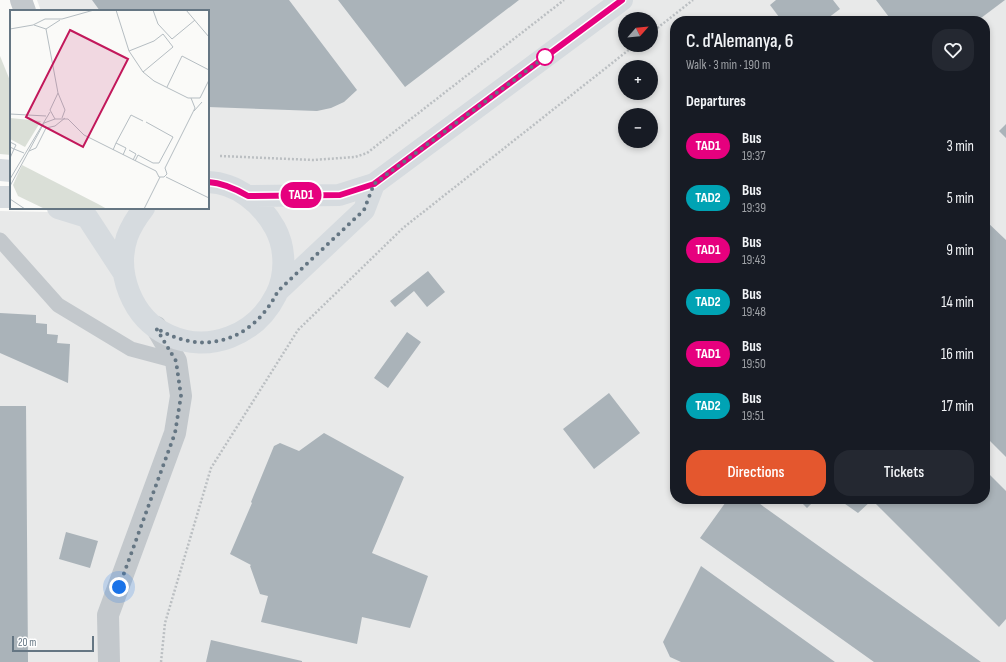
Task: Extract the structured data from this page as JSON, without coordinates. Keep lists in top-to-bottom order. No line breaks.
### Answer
{"lines":["bus line TAD1"],"scale_bar":"20 m","north":"top right","page":{"on_map":"TAD1","map_buttons":["+","−"],"heading":[["C. d'Alemanya, 6","Walk · 3 min · 190 m"],"Departures"],"list":[{"mark":"TAD1","name":"Bus","note":"19:37","value":"3 min"},{"mark":"TAD2","name":"Bus","note":"19:39","value":"5 min"},{"mark":"TAD1","name":"Bus","note":"19:43","value":"9 min"},{"mark":"TAD2","name":"Bus","note":"19:48","value":"14 min"},{"mark":"TAD1","name":"Bus","note":"19:50","value":"16 min"},{"mark":"TAD2","name":"Bus","note":"19:51","value":"17 min"}],"buttons":["Directions","Tickets"],"scale":"20 m"}}
